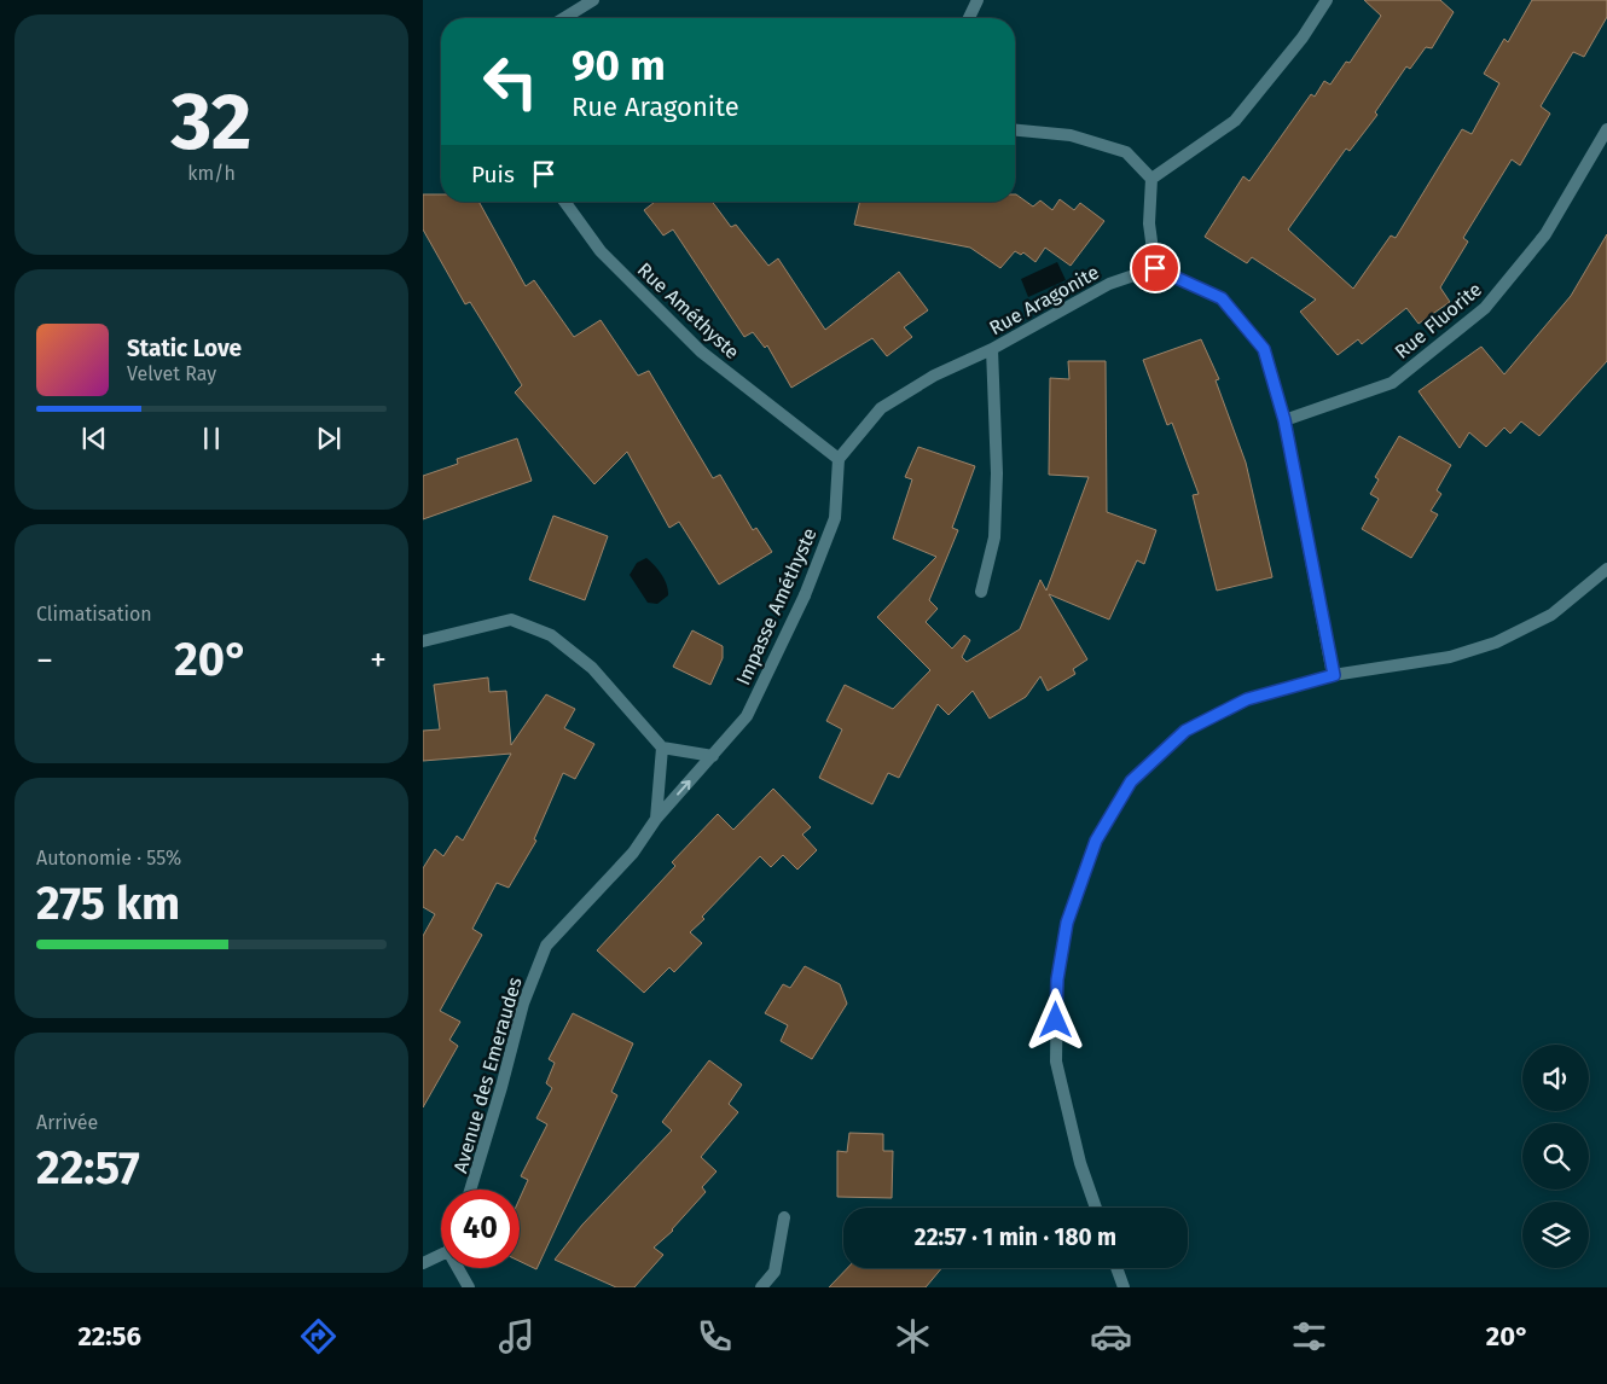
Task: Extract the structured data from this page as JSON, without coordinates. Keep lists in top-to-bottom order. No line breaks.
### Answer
{"streets":{"street":["Rue Aragonite","Rue Améthyste","Rue Fluorite","Impasse Améthyste","Avenue des Emeraudes"]},"crossings":[["Rue Aragonite","Rue Améthyste"],["Rue Aragonite","Impasse Améthyste"],["Rue Améthyste","Impasse Améthyste"],["Impasse Améthyste","Avenue des Emeraudes"]],"page":{"tile":[["32","km/h"],"Climatisation",["Autonomie · 55%","275 km"],["Arrivée","22:57"]],"turn":["90 m","Rue Aragonite"],"then":"Puis","song":["Static Love","Velvet Ray"],"heat":["−","20°","+"],"limit":"40","trip":"22:57 · 1 min · 180 m","tabs":["22:56","20°"]}}
